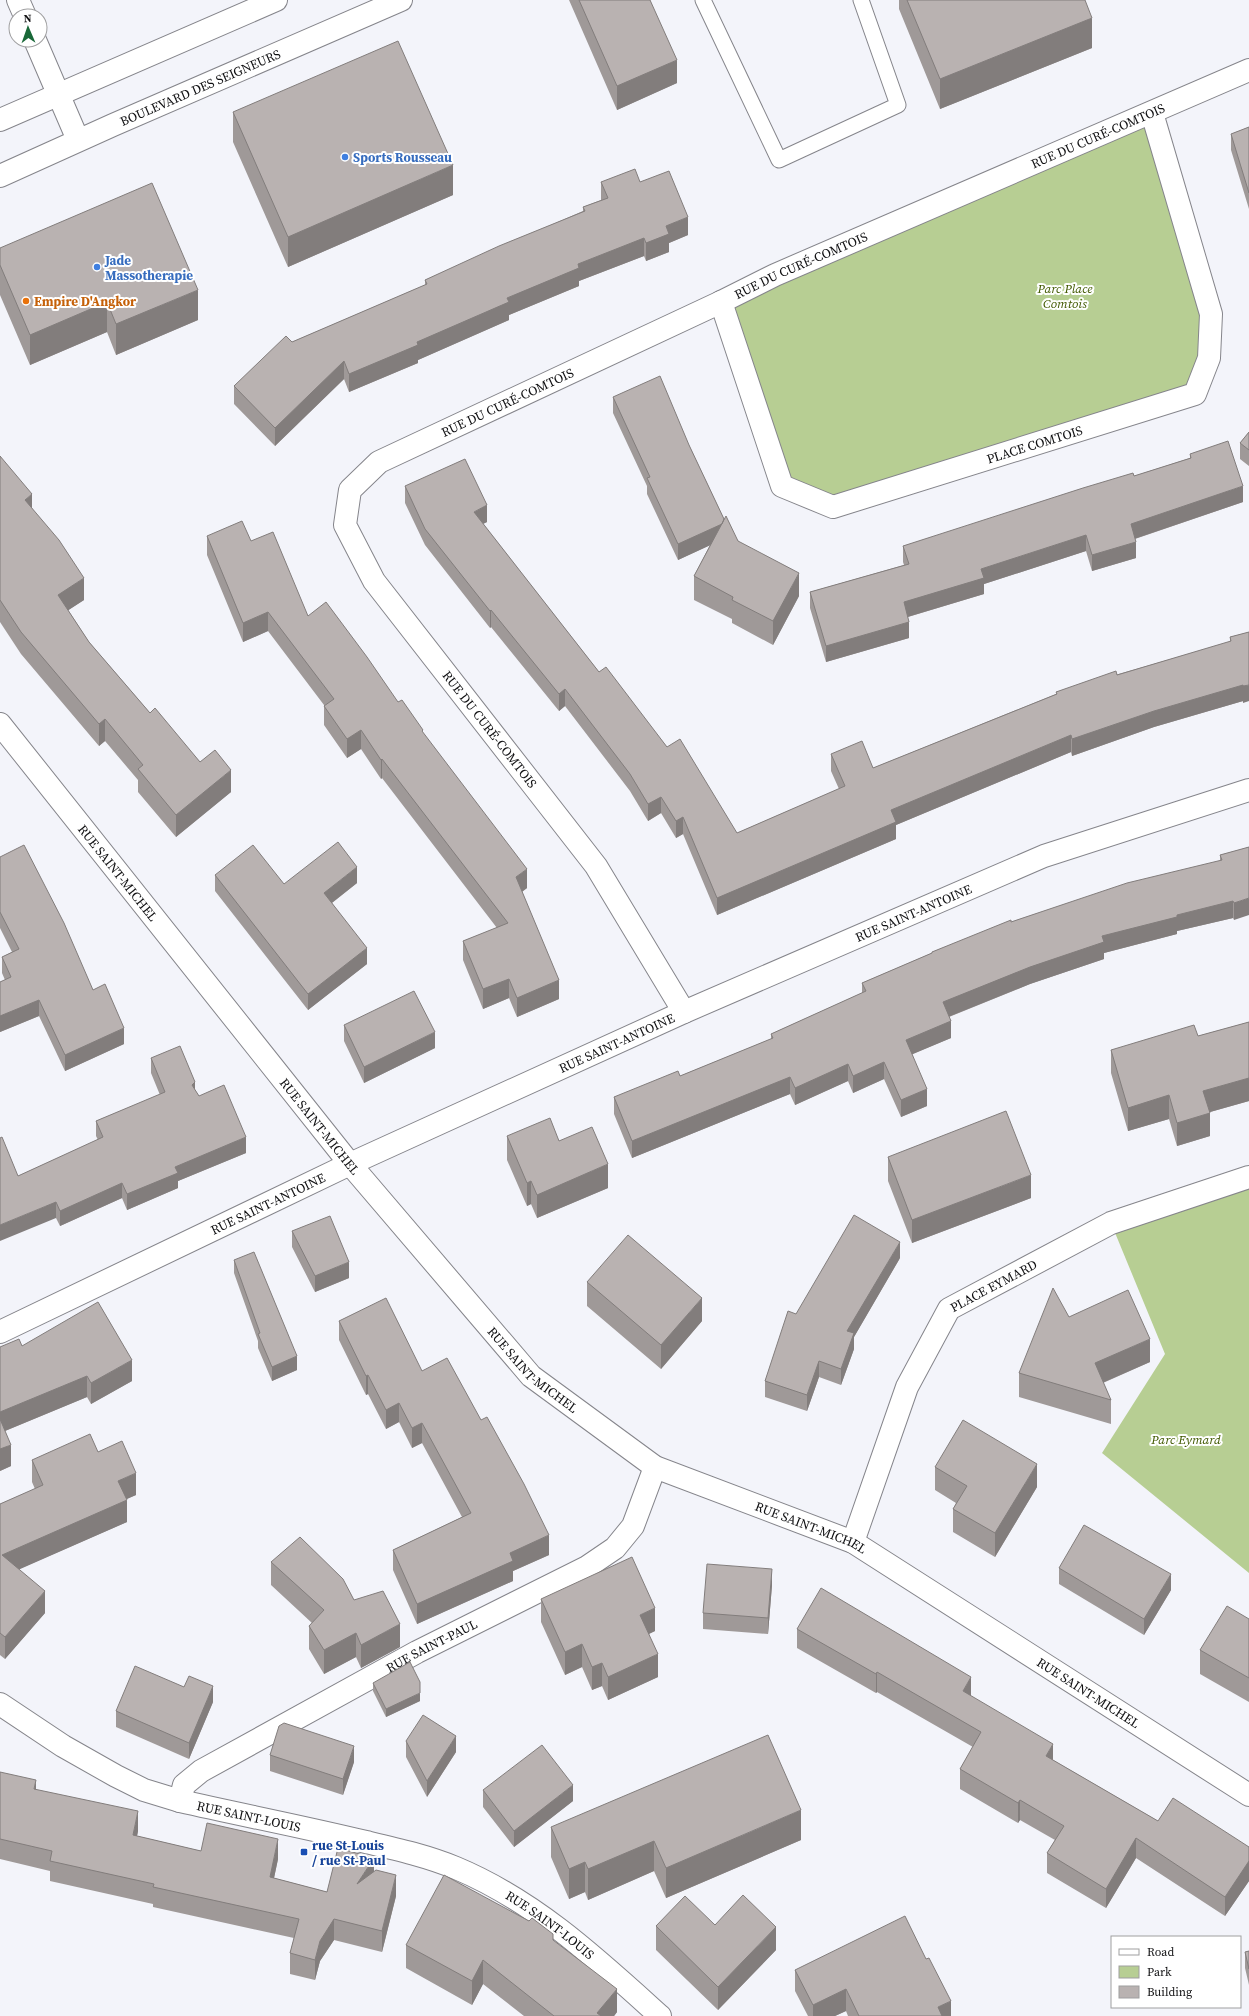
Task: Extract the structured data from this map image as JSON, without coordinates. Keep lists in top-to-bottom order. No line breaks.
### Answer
{"streets":{"street":["BOULEVARD DES SEIGNEURS","RUE DU CURÉ-COMTOIS","PLACE COMTOIS","RUE SAINT-MICHEL","RUE SAINT-ANTOINE","PLACE EYMARD","RUE SAINT-PAUL","RUE SAINT-LOUIS"]},"crossings":[["RUE DU CURÉ-COMTOIS","PLACE COMTOIS"],["RUE DU CURÉ-COMTOIS","RUE SAINT-ANTOINE"],["RUE SAINT-MICHEL","RUE SAINT-ANTOINE"],["RUE SAINT-MICHEL","PLACE EYMARD"],["RUE SAINT-MICHEL","RUE SAINT-PAUL"],["RUE SAINT-PAUL","RUE SAINT-LOUIS"]],"parks":["Parc Place Comtois","Parc Eymard"],"places":{"other":["Sports Rousseau","Jade Massotherapie","Empire D'Angkor"],"transit":["rue St-Louis / rue St-Paul"]},"legend":["Road","Park","Building"],"north":"top"}
